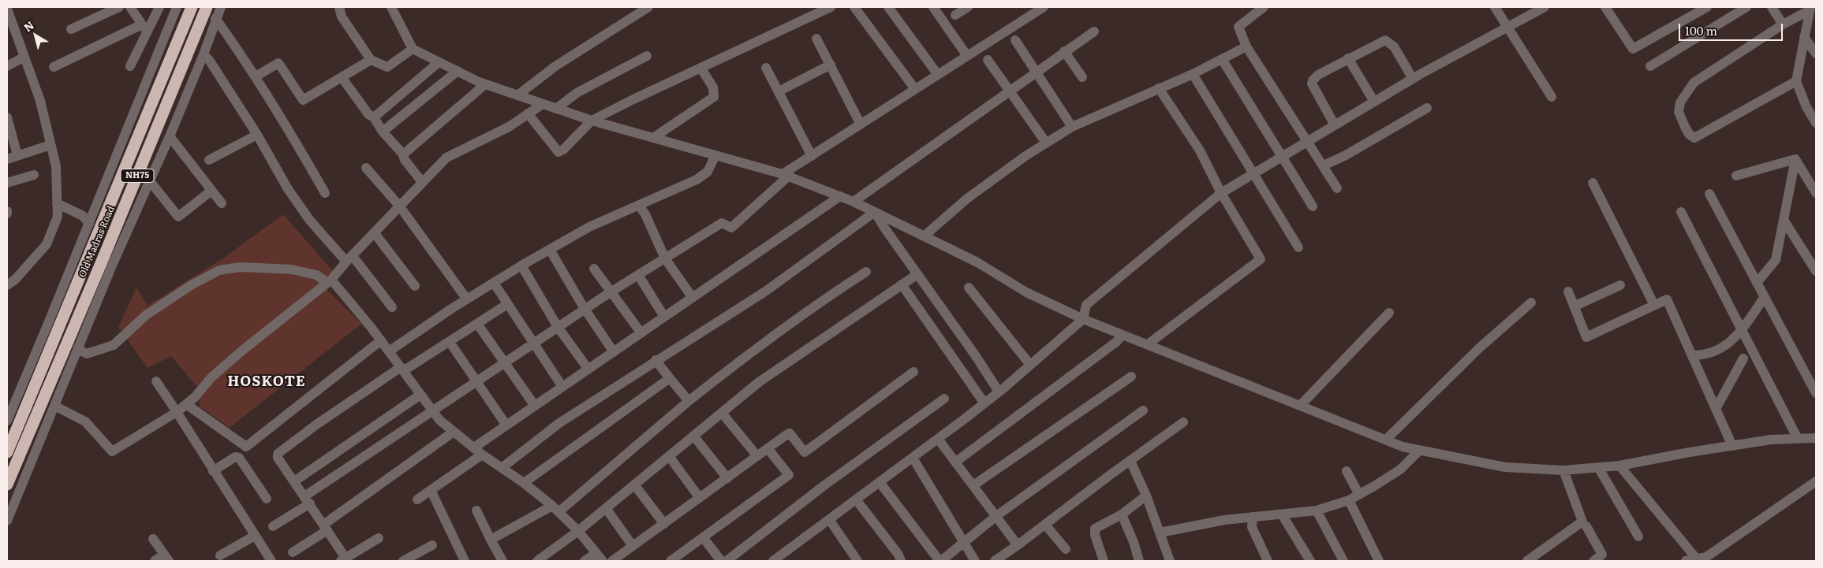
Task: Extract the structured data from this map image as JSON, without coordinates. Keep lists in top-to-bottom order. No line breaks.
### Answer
{"streets":{"highway":["NH75","Old Madras Road"]},"districts":["HOSKOTE"],"scale_bar":"100 m","north":"top left"}
